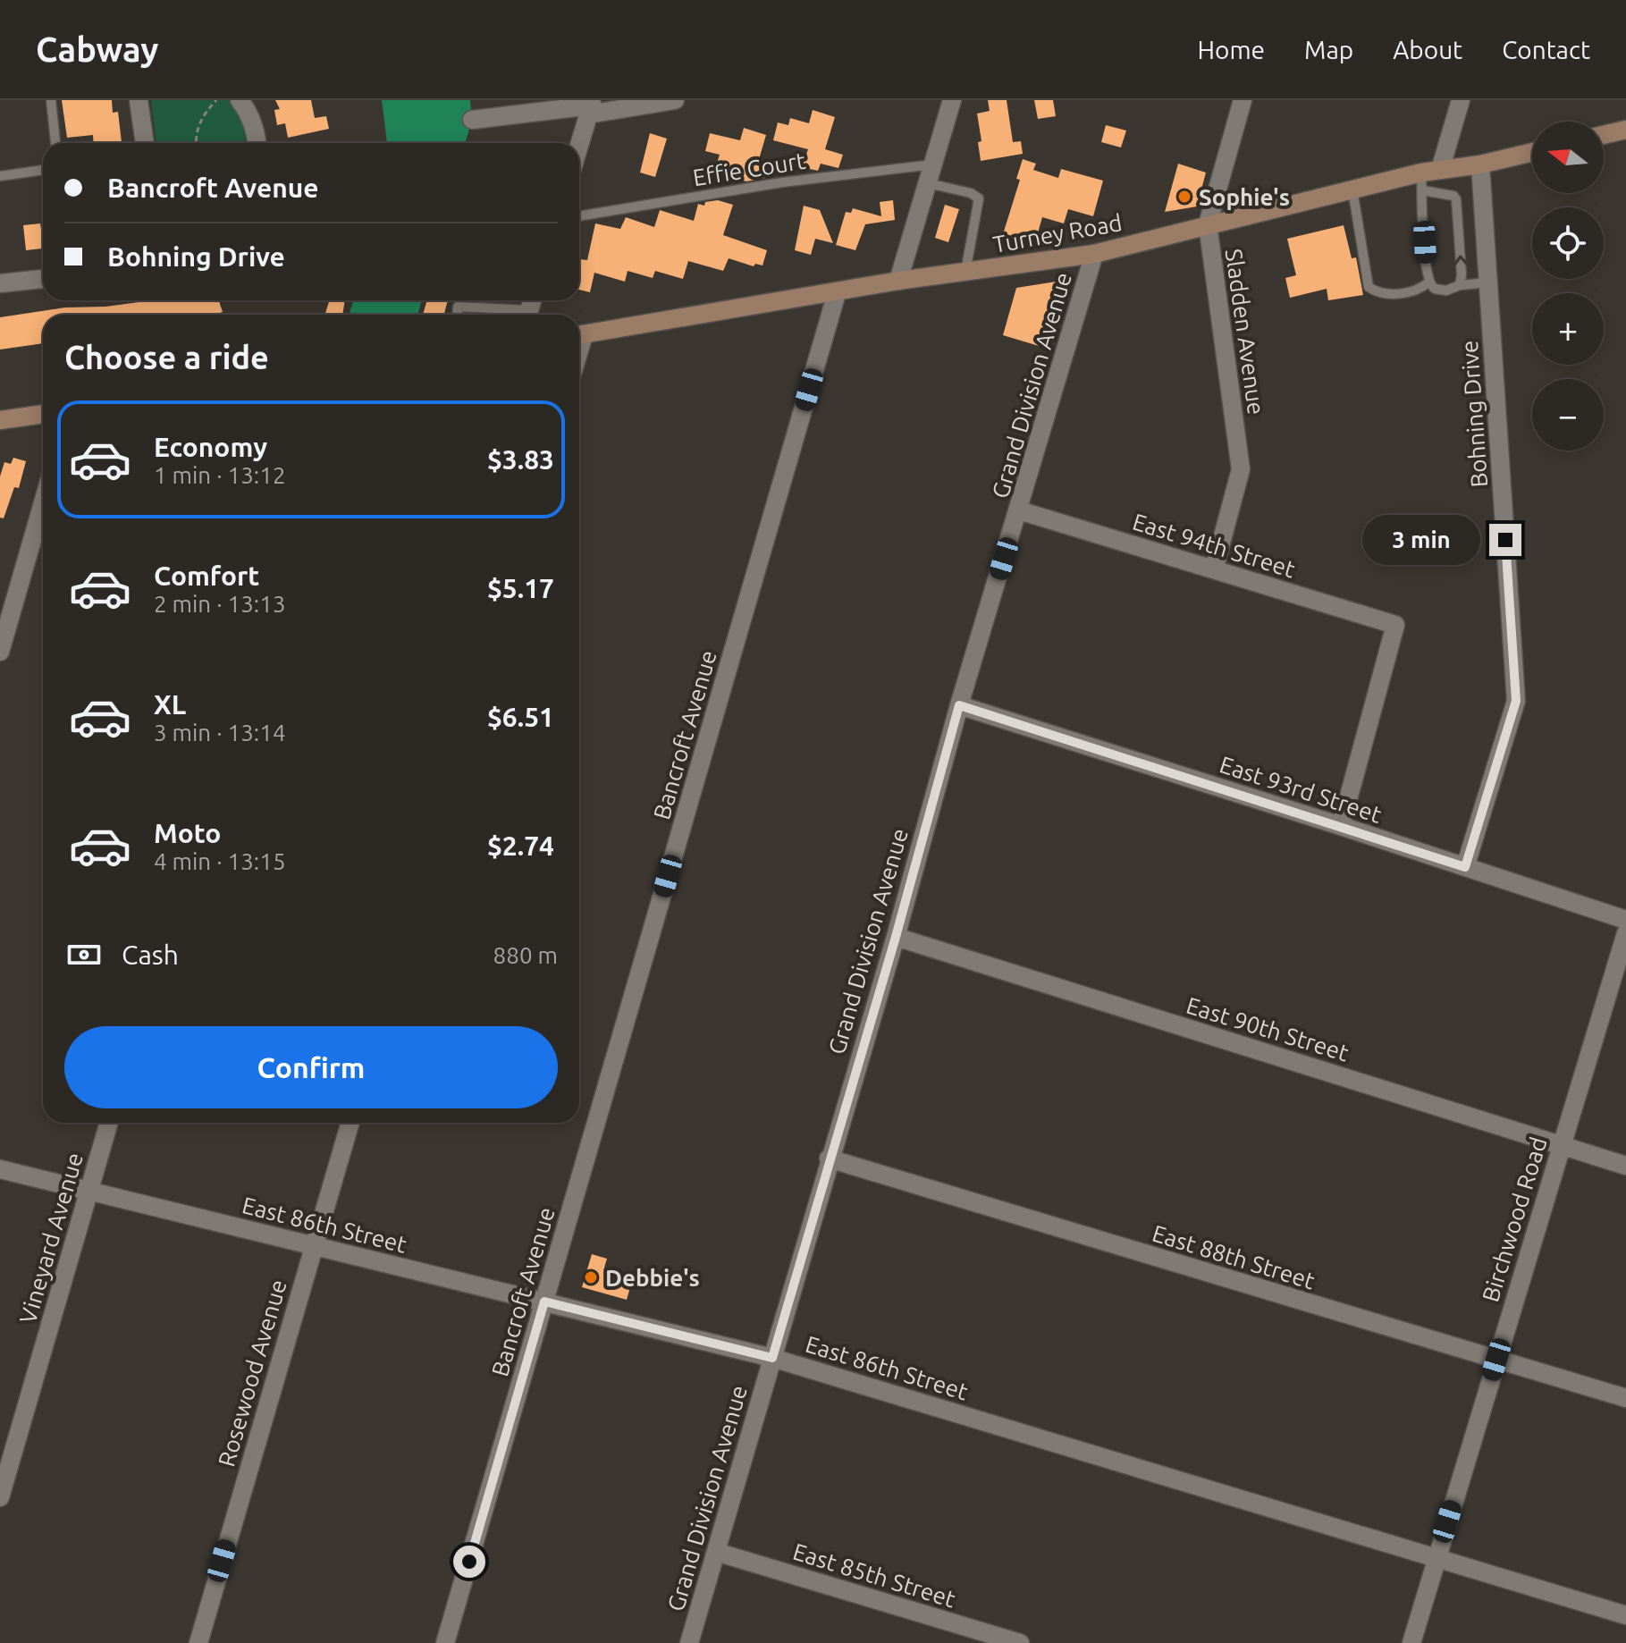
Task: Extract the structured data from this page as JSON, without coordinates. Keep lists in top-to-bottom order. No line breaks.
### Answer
{"streets":{"main road":["Turney Road"],"street":["Sladden Avenue","Grand Division Avenue","Bohning Drive","East 94th Street","Bancroft Avenue","East 93rd Street","East 90th Street","Birchwood Road","East 86th Street","Vineyard Avenue","East 88th Street","Rosewood Avenue","East 85th Street"],"lane":["Effie Court"]},"crossings":[["Turney Road","Sladden Avenue"],["Turney Road","Grand Division Avenue"],["Turney Road","Bohning Drive"],["Turney Road","Bancroft Avenue"],["Sladden Avenue","East 94th Street"],["Grand Division Avenue","East 94th Street"],["Grand Division Avenue","East 93rd Street"],["Grand Division Avenue","East 90th Street"],["Grand Division Avenue","East 86th Street"],["Grand Division Avenue","East 88th Street"],["Grand Division Avenue","East 85th Street"],["Bohning Drive","East 93rd Street"],["East 94th Street","East 93rd Street"],["Bancroft Avenue","East 86th Street"],["East 90th Street","Birchwood Road"],["Birchwood Road","East 86th Street"],["Birchwood Road","East 88th Street"],["East 86th Street","Vineyard Avenue"],["East 86th Street","Rosewood Avenue"]],"places":["Sophie's","Debbie's"],"north":"left","page":{"header":"Cabway","nav":["Home","Map","About","Contact"],"map_buttons":["+","−"],"banner":["Bancroft Avenue","Bohning Drive"],"heading":"Choose a ride","list":[{"name":"Economy","note":"1 min · 13:12","value":"$3.83"},{"name":"Comfort","note":"2 min · 13:13","value":"$5.17"},{"name":"XL","note":"3 min · 13:14","value":"$6.51"},{"name":"Moto","note":"4 min · 13:15","value":"$2.74"}],"bubble":"3 min","pay":["Cash","880 m"],"buttons":"Confirm"}}
